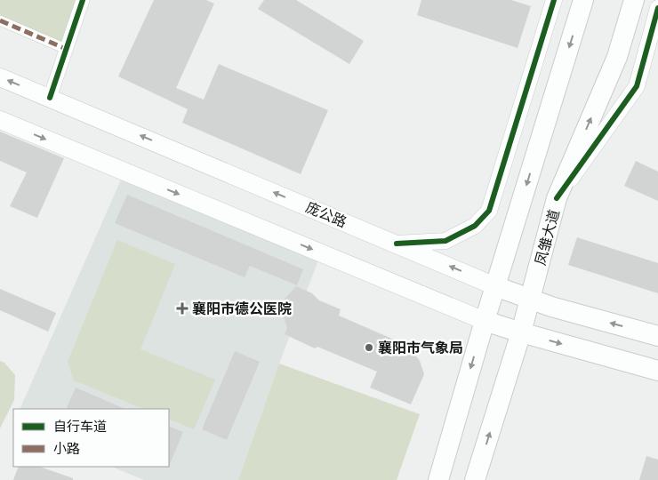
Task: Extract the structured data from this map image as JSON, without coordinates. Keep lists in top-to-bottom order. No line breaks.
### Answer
{"streets":{"main road":["庞公路","凤雏大道"]},"crossings":[["庞公路","凤雏大道"]],"places":{"health":["襄阳市德公医院"],"other":["襄阳市气象局"]},"legend":["自行车道","小路"]}
